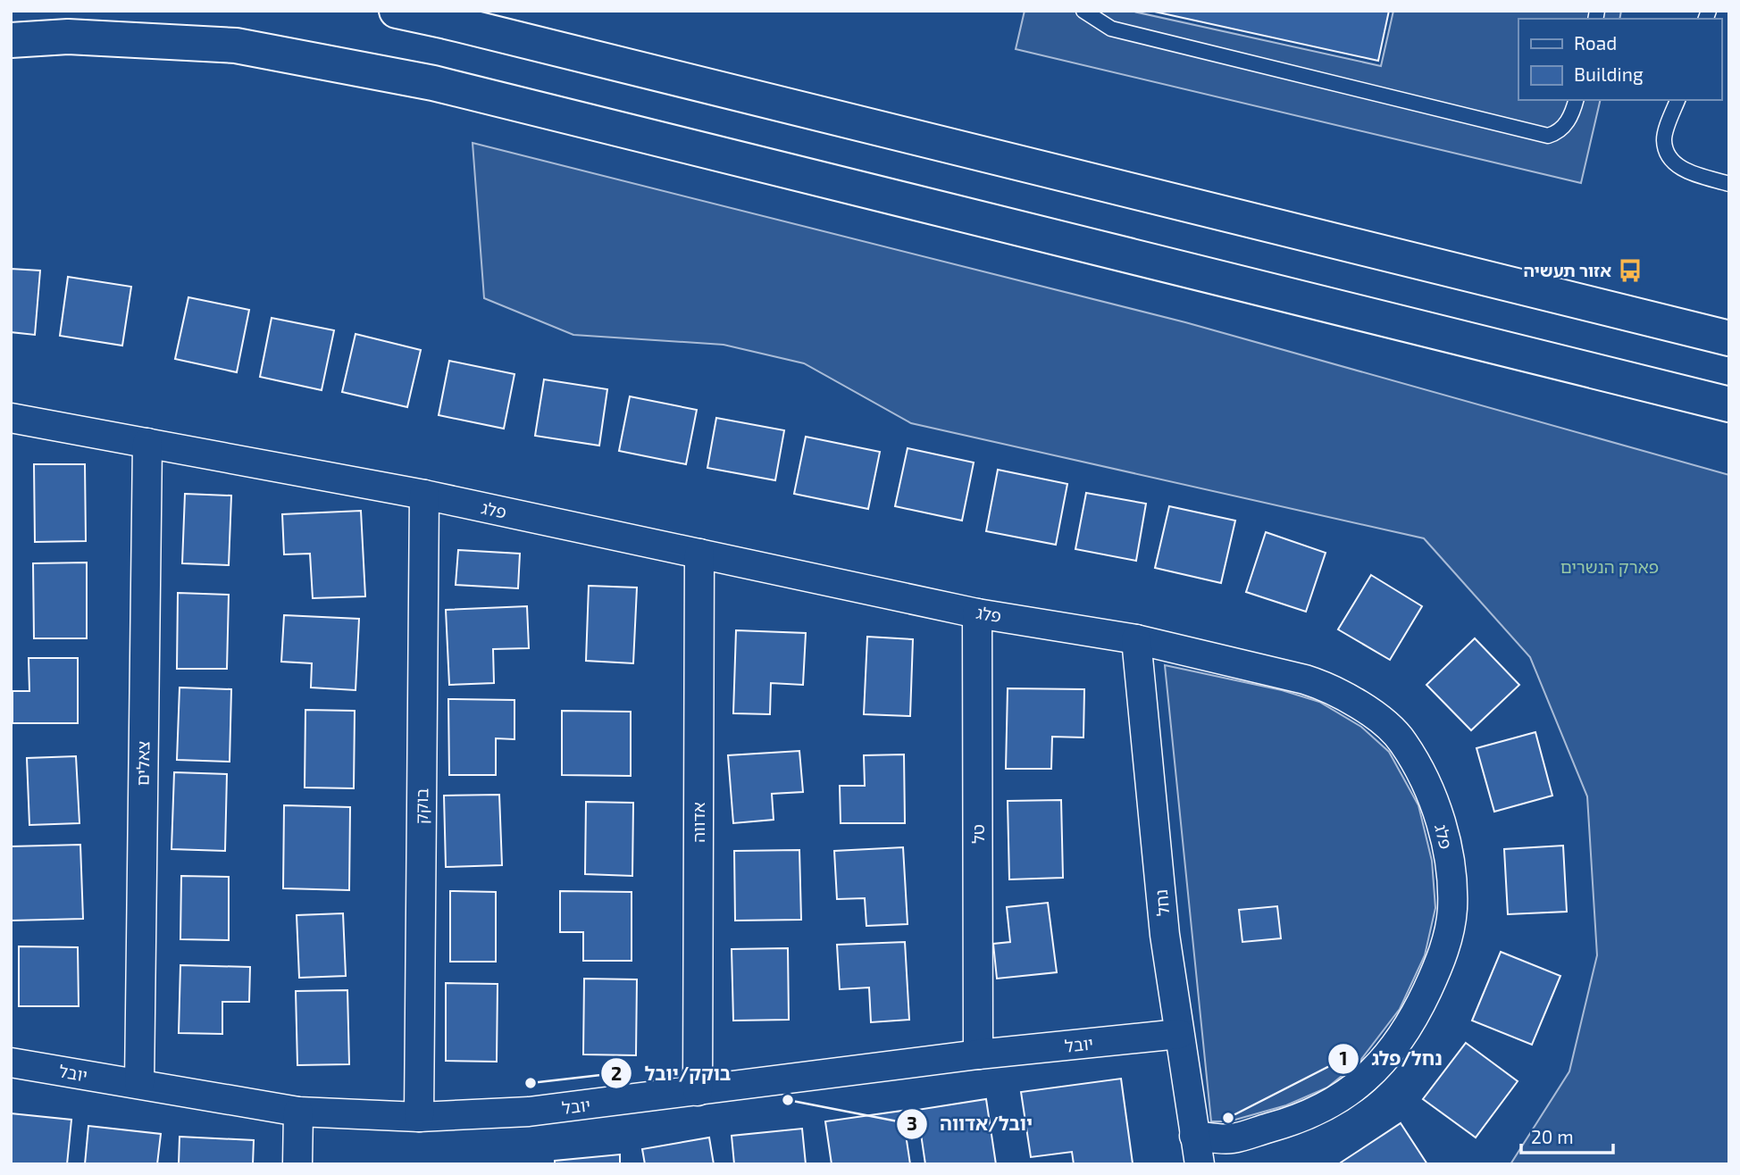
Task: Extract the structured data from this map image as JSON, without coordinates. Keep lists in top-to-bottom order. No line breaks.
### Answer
{"streets":{"street":["פלג","צאלים","בוקק","אדווה","טל","נחל","יובל"]},"crossings":[["פלג","צאלים"],["פלג","בוקק"],["פלג","אדווה"],["פלג","טל"],["פלג","נחל"],["צאלים","יובל"],["בוקק","יובל"],["אדווה","יובל"],["טל","יובל"],["נחל","יובל"]],"parks":["פארק הנשרים"],"places":{"bus stop":["אזור תעשיה"],"other":["בוקק/יובל","יובל/אדווה","נחל/פלג"]},"legend":["Road","Building"],"scale_bar":"20 m"}
